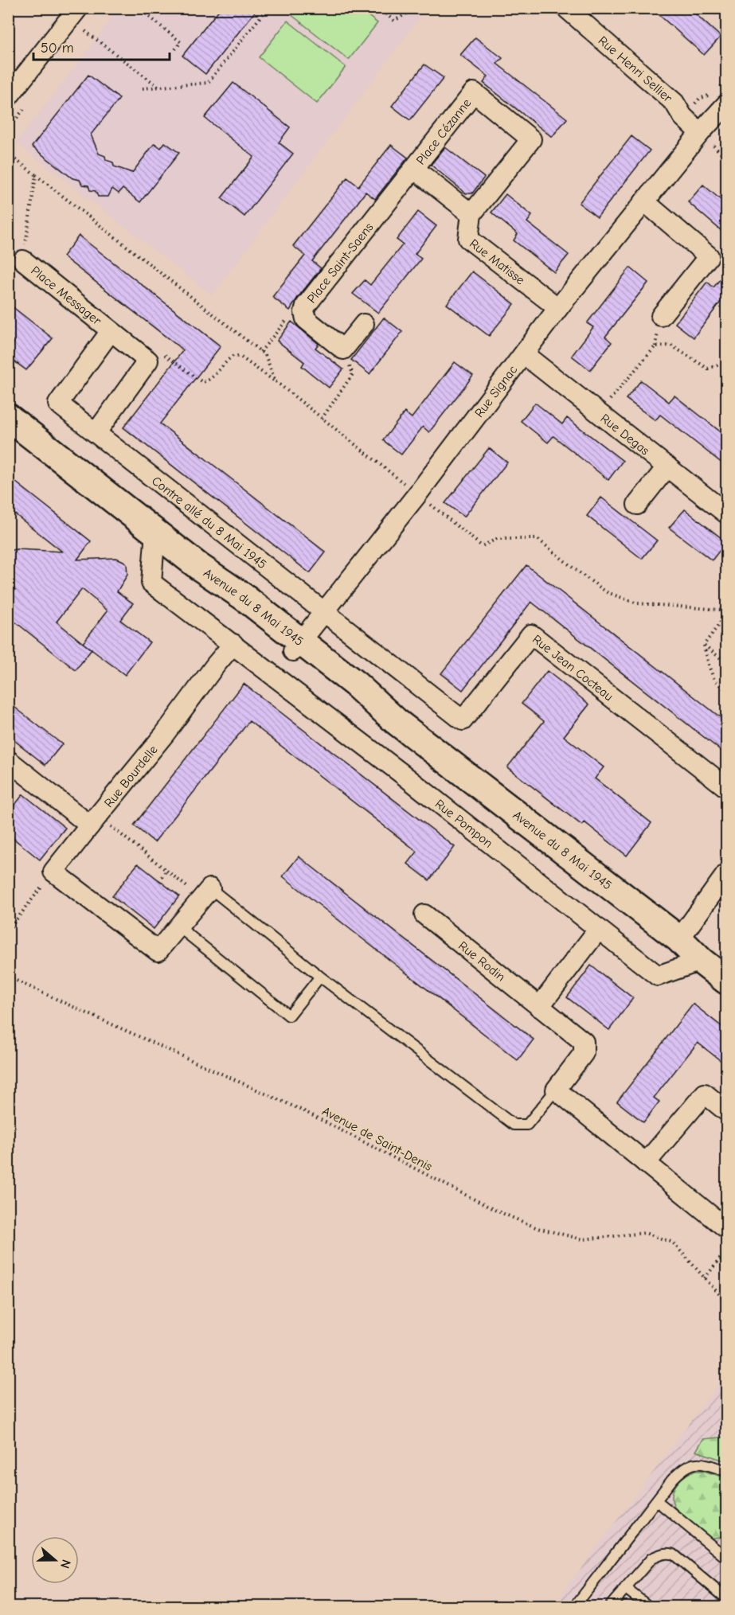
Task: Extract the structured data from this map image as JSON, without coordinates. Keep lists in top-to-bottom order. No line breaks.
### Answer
{"streets":{"main road":["Avenue du 8 Mai 1945"],"street":["Rue Henri Sellier","Place Cézanne","Rue Matisse","Place Saint-Saens","Place Messager","Rue Signac","Rue Degas","Contre allé du 8 Mai 1945","Rue Jean Cocteau","Rue Bourdelle","Rue Pompon","Rue Rodin"],"path":["Avenue de Saint-Denis"]},"crossings":[["Rue Henri Sellier","Rue Signac"],["Place Cézanne","Rue Matisse"],["Place Cézanne","Place Saint-Saens"],["Rue Matisse","Rue Signac"],["Place Messager","Contre allé du 8 Mai 1945"],["Rue Signac","Rue Degas"],["Rue Signac","Contre allé du 8 Mai 1945"],["Rue Signac","Avenue du 8 Mai 1945"],["Rue Signac","Rue Jean Cocteau"],["Contre allé du 8 Mai 1945","Rue Jean Cocteau"],["Avenue du 8 Mai 1945","Rue Pompon"],["Rue Bourdelle","Rue Pompon"]],"scale_bar":"50 m","north":"right"}
